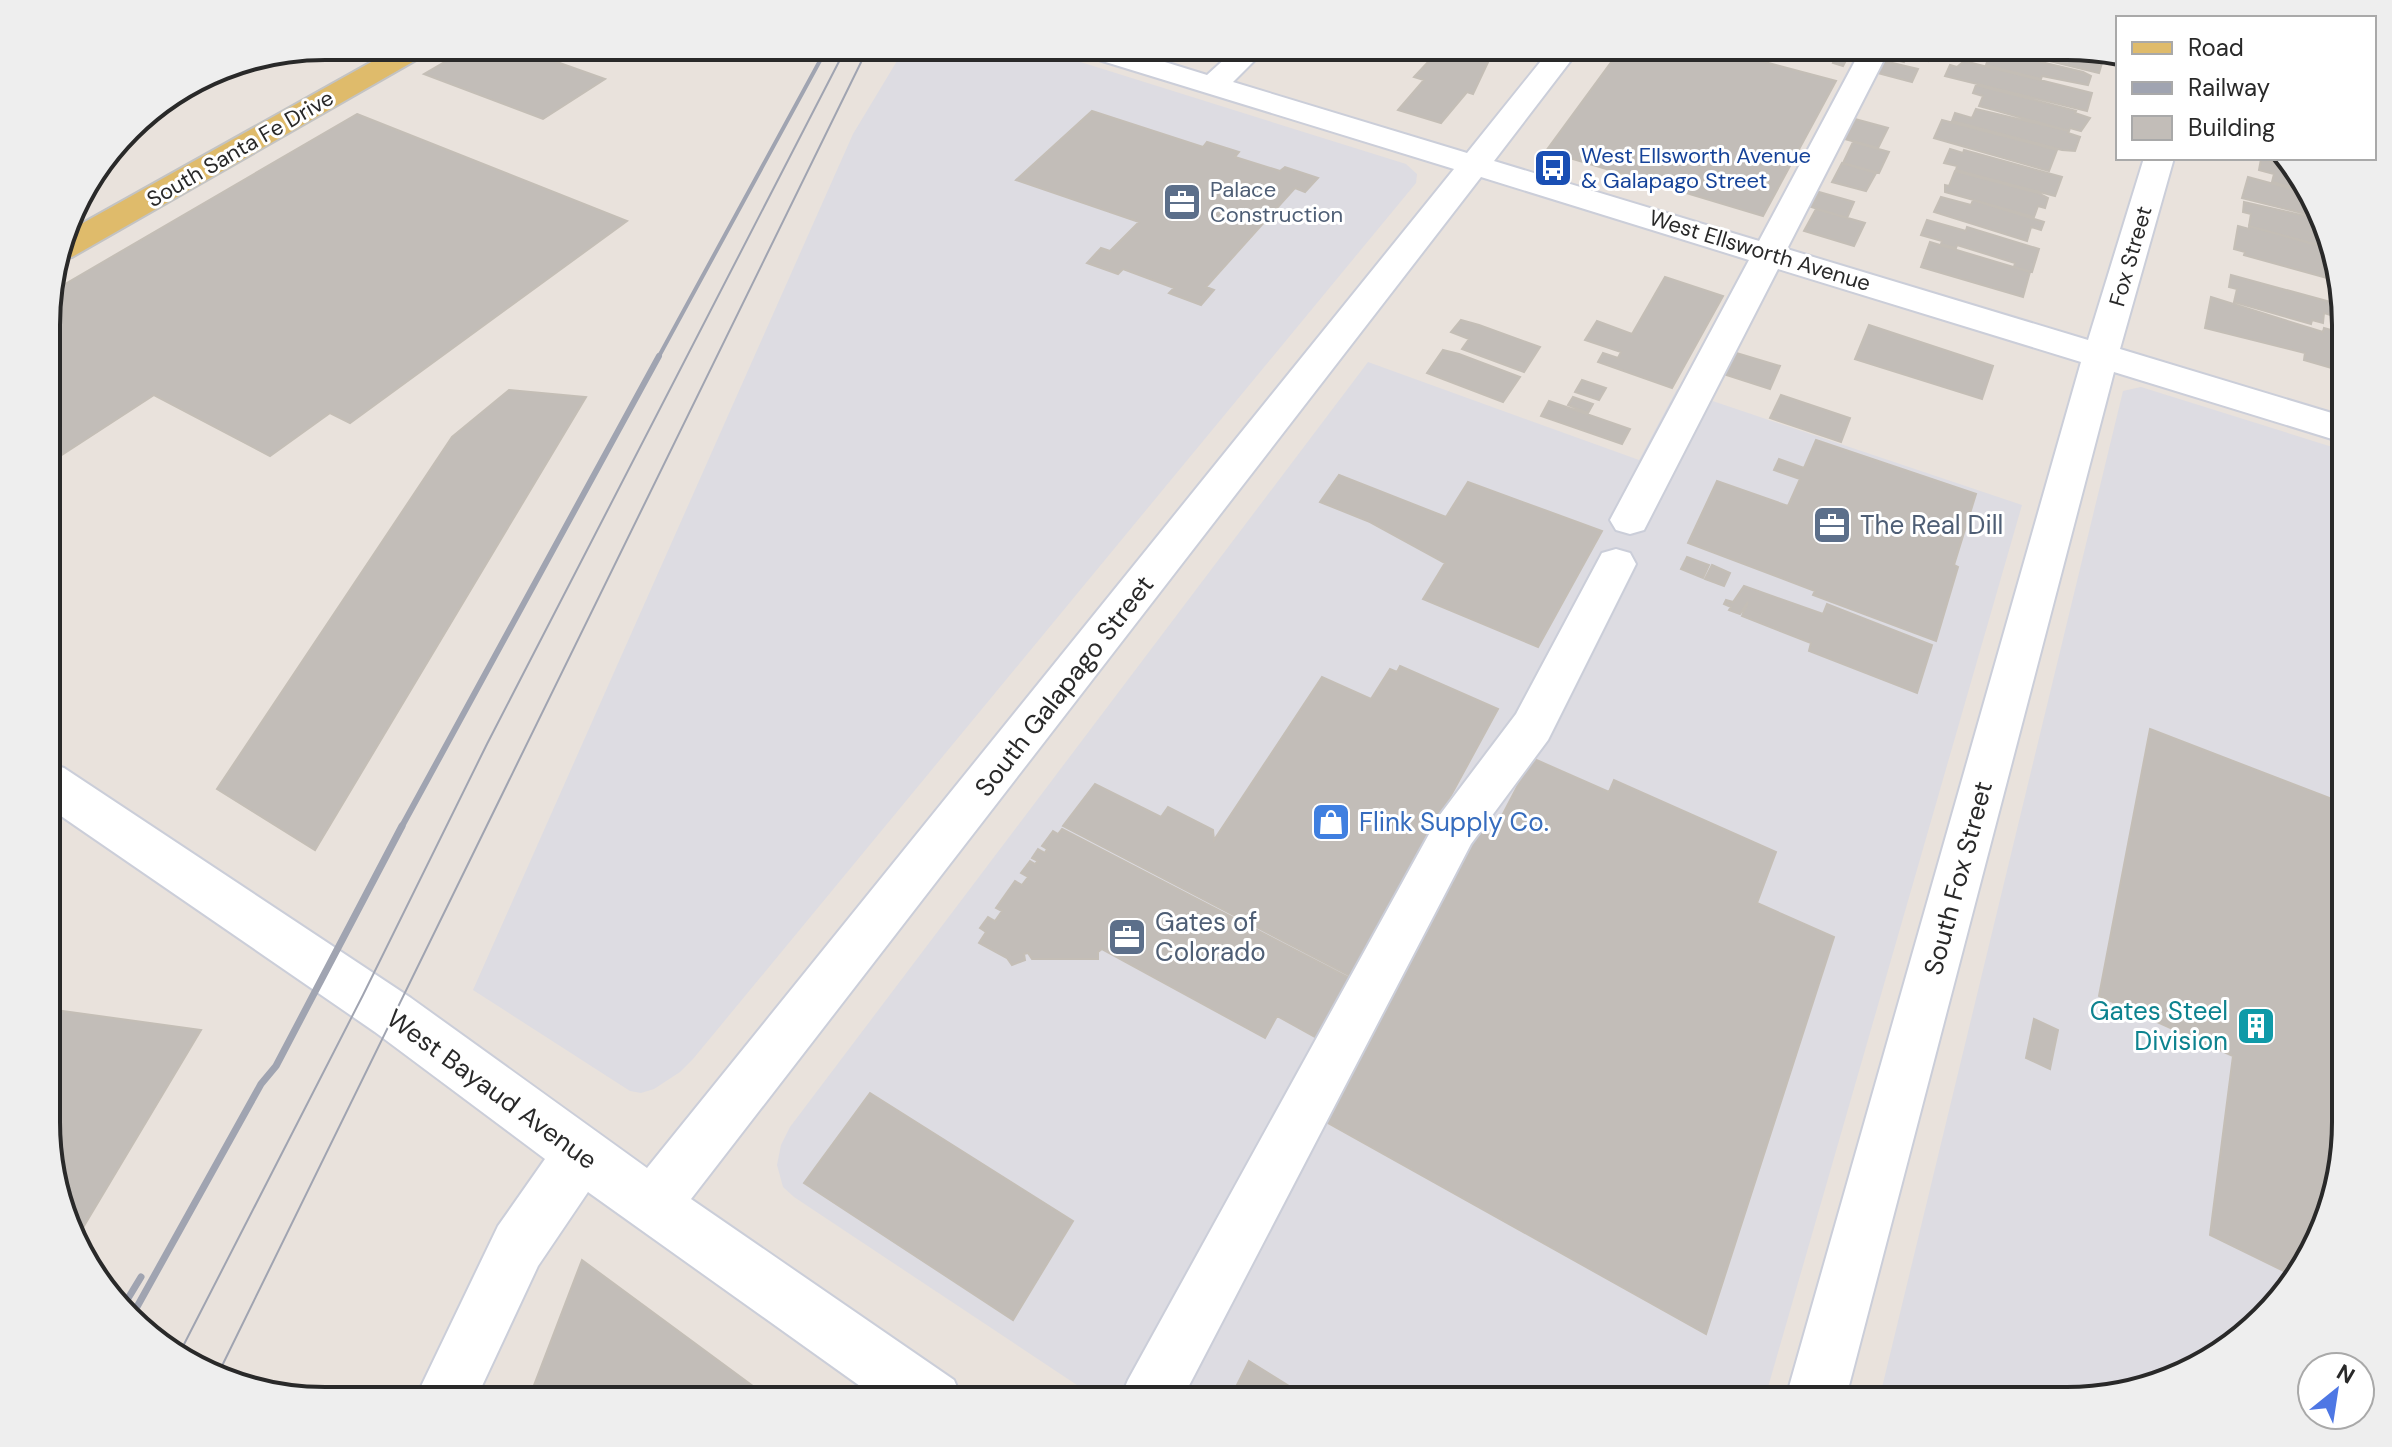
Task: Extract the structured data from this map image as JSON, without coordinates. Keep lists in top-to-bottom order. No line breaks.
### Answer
{"streets":{"main road":["South Santa Fe Drive"],"street":["West Ellsworth Avenue","Fox Street","South Galapago Street","South Fox Street","West Bayaud Avenue"]},"crossings":[["West Ellsworth Avenue","Fox Street"],["West Ellsworth Avenue","South Galapago Street"],["West Ellsworth Avenue","South Fox Street"],["Fox Street","South Fox Street"],["South Galapago Street","West Bayaud Avenue"]],"places":{"bus stop":["West Ellsworth Avenue & Galapago Street"],"office":["Palace Construction","The Real Dill","Gates of Colorado"],"shop":["Flink Supply Co."],"building":["Gates Steel Division"]},"legend":["Road","Railway","Building"],"north":"top right"}
